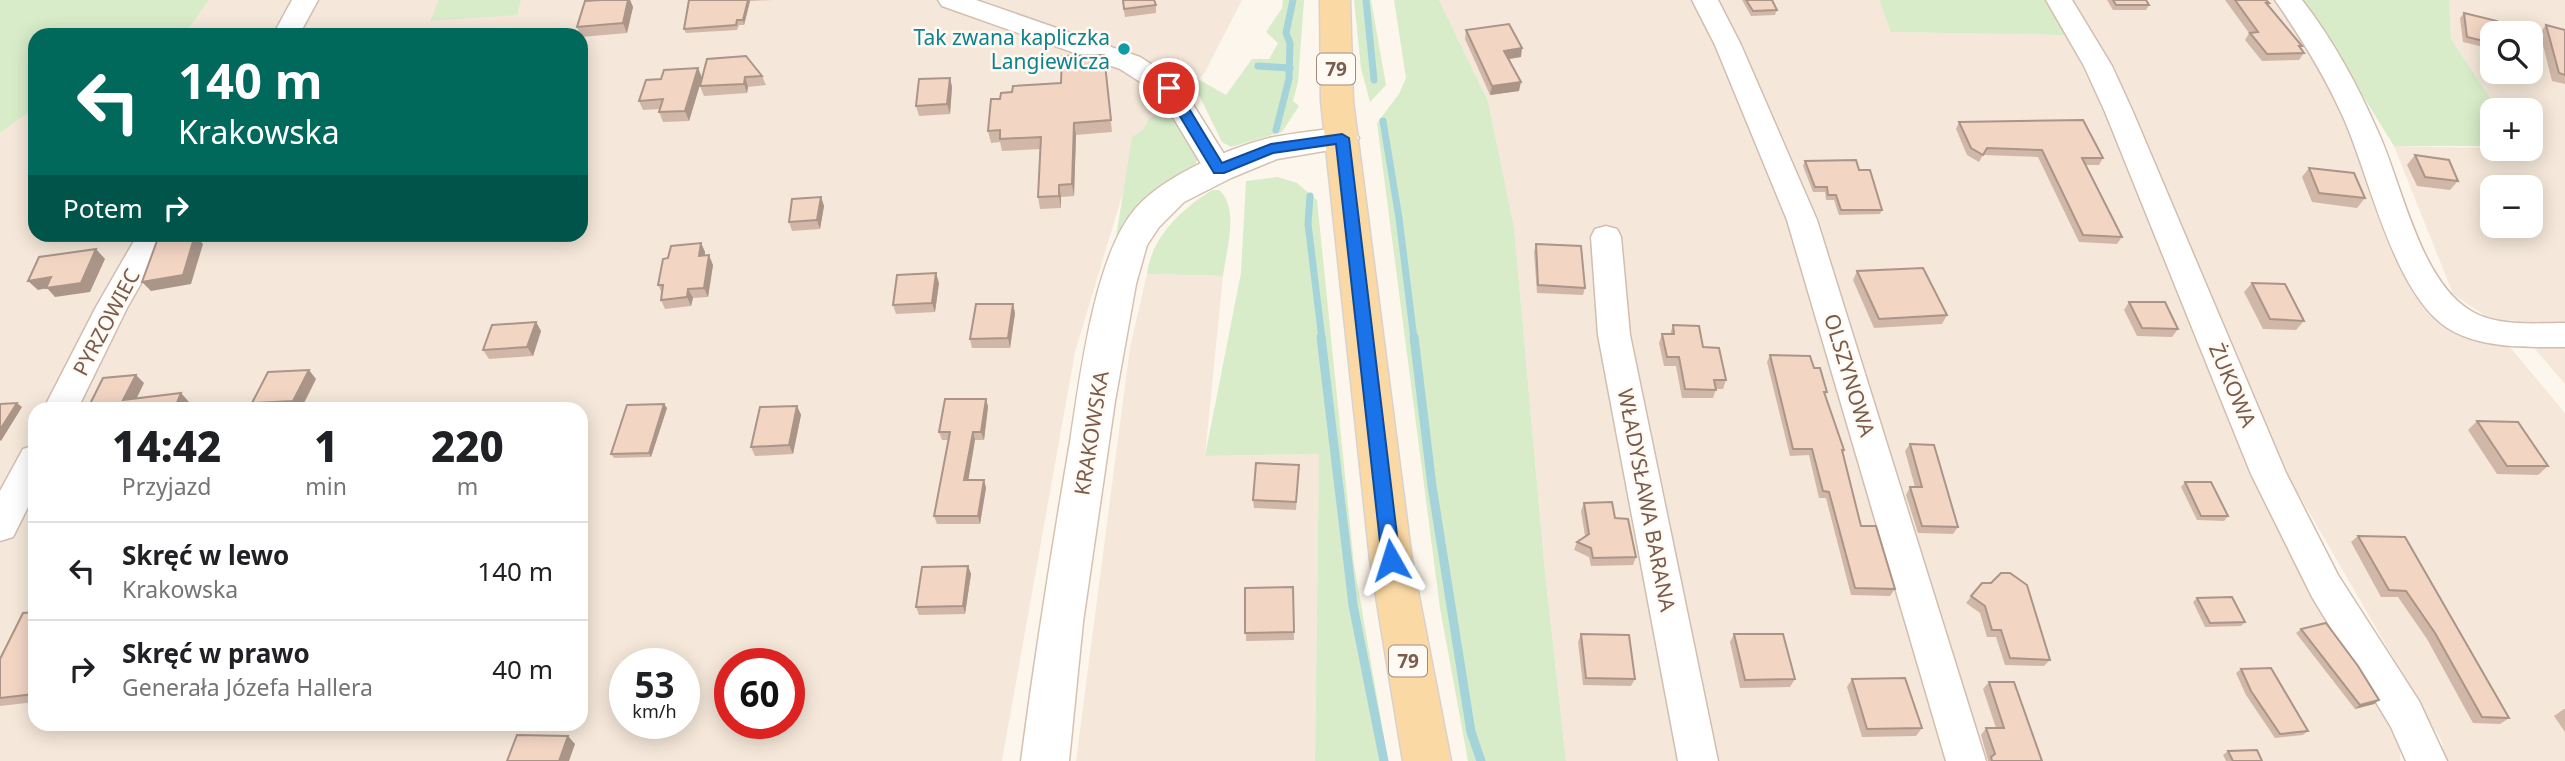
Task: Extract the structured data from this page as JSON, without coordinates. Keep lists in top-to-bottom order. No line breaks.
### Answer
{"streets":{"main road":["79"],"street":["PYRZOWIEC","OLSZYNOWA","ŻUKOWA","KRAKOWSKA","WŁADYSŁAWA BARANA"]},"crossings":[["79","KRAKOWSKA"]],"places":["Tak zwana kapliczka Langiewicza"],"page":{"map_buttons":["+","−"],"turn":["140 m","Krakowska"],"then":"Potem","eta":["14:42","Przyjazd","1","min","220","m"],"list":[{"name":"Skręć w lewo","note":"Krakowska","value":"140 m"},{"name":"Skręć w prawo","note":"Generała Józefa Hallera","value":"40 m"}],"speed":"53 km/h","limit":"60"}}
